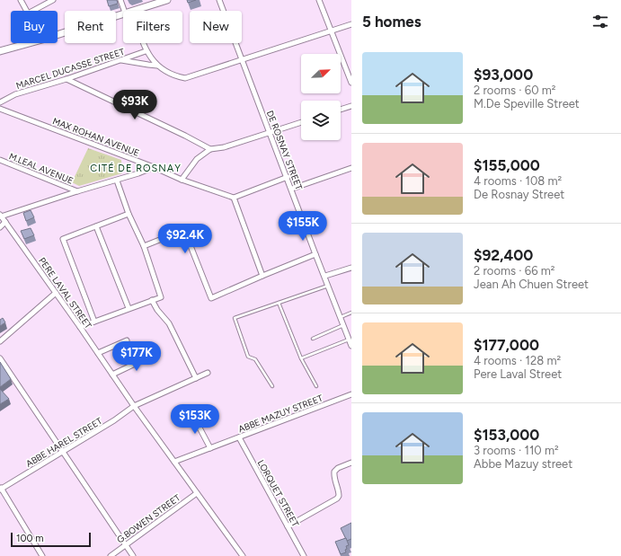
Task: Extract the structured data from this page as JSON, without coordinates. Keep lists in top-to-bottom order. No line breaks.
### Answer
{"streets":{"street":["MARCEL DUCASSE STREET","MAX ROHAN AVENUE","DE ROSNAY STREET","M.LEAL AVENUE","PERE LAVAL STREET","ABBE MAZUY STREET","ABBE HAREL STREET","LORQUET STREET","G.BOWEN STREET"]},"crossings":[["PERE LAVAL STREET","ABBE MAZUY STREET"],["PERE LAVAL STREET","ABBE HAREL STREET"],["PERE LAVAL STREET","G.BOWEN STREET"],["ABBE MAZUY STREET","LORQUET STREET"]],"districts":["CITÉ DE ROSNAY"],"scale_bar":"100 m","north":"top right","page":{"heading":"5 homes","chip":["Buy","Rent","Filters","New"],"list":[{"name":"$93,000","note":"2 rooms · 60 m² · M.De Speville Street"},{"name":"$155,000","note":"4 rooms · 108 m² · De Rosnay Street"},{"name":"$92,400","note":"2 rooms · 66 m² · Jean Ah Chuen Street"},{"name":"$177,000","note":"4 rooms · 128 m² · Pere Laval Street"},{"name":"$153,000","note":"3 rooms · 110 m² · Abbe Mazuy street"}],"price":["$93K","$155K","$92.4K","$177K","$153K"],"scale":"100 m"}}
